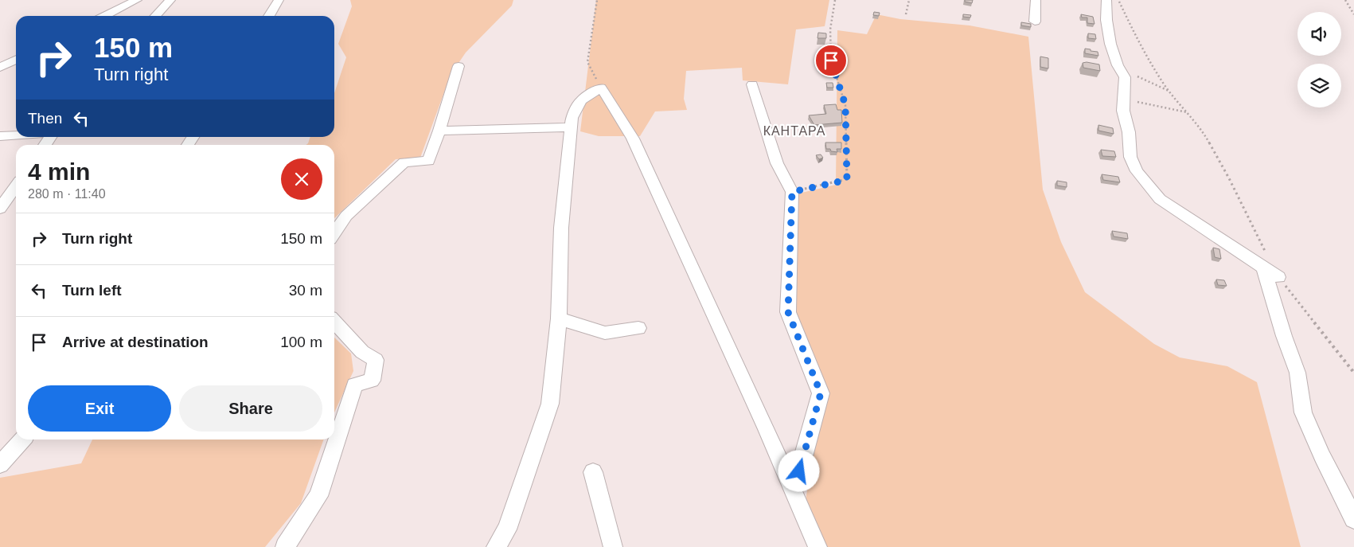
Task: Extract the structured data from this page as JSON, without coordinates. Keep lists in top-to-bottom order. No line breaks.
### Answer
{"districts":["КАНТАРА"],"page":{"turn":["150 m","Turn right"],"then":"Then","heading":["4 min","280 m · 11:40"],"list":[{"name":"Turn right","value":"150 m"},{"name":"Turn left","value":"30 m"},{"name":"Arrive at destination","value":"100 m"}],"buttons":["Exit","Share"]}}
